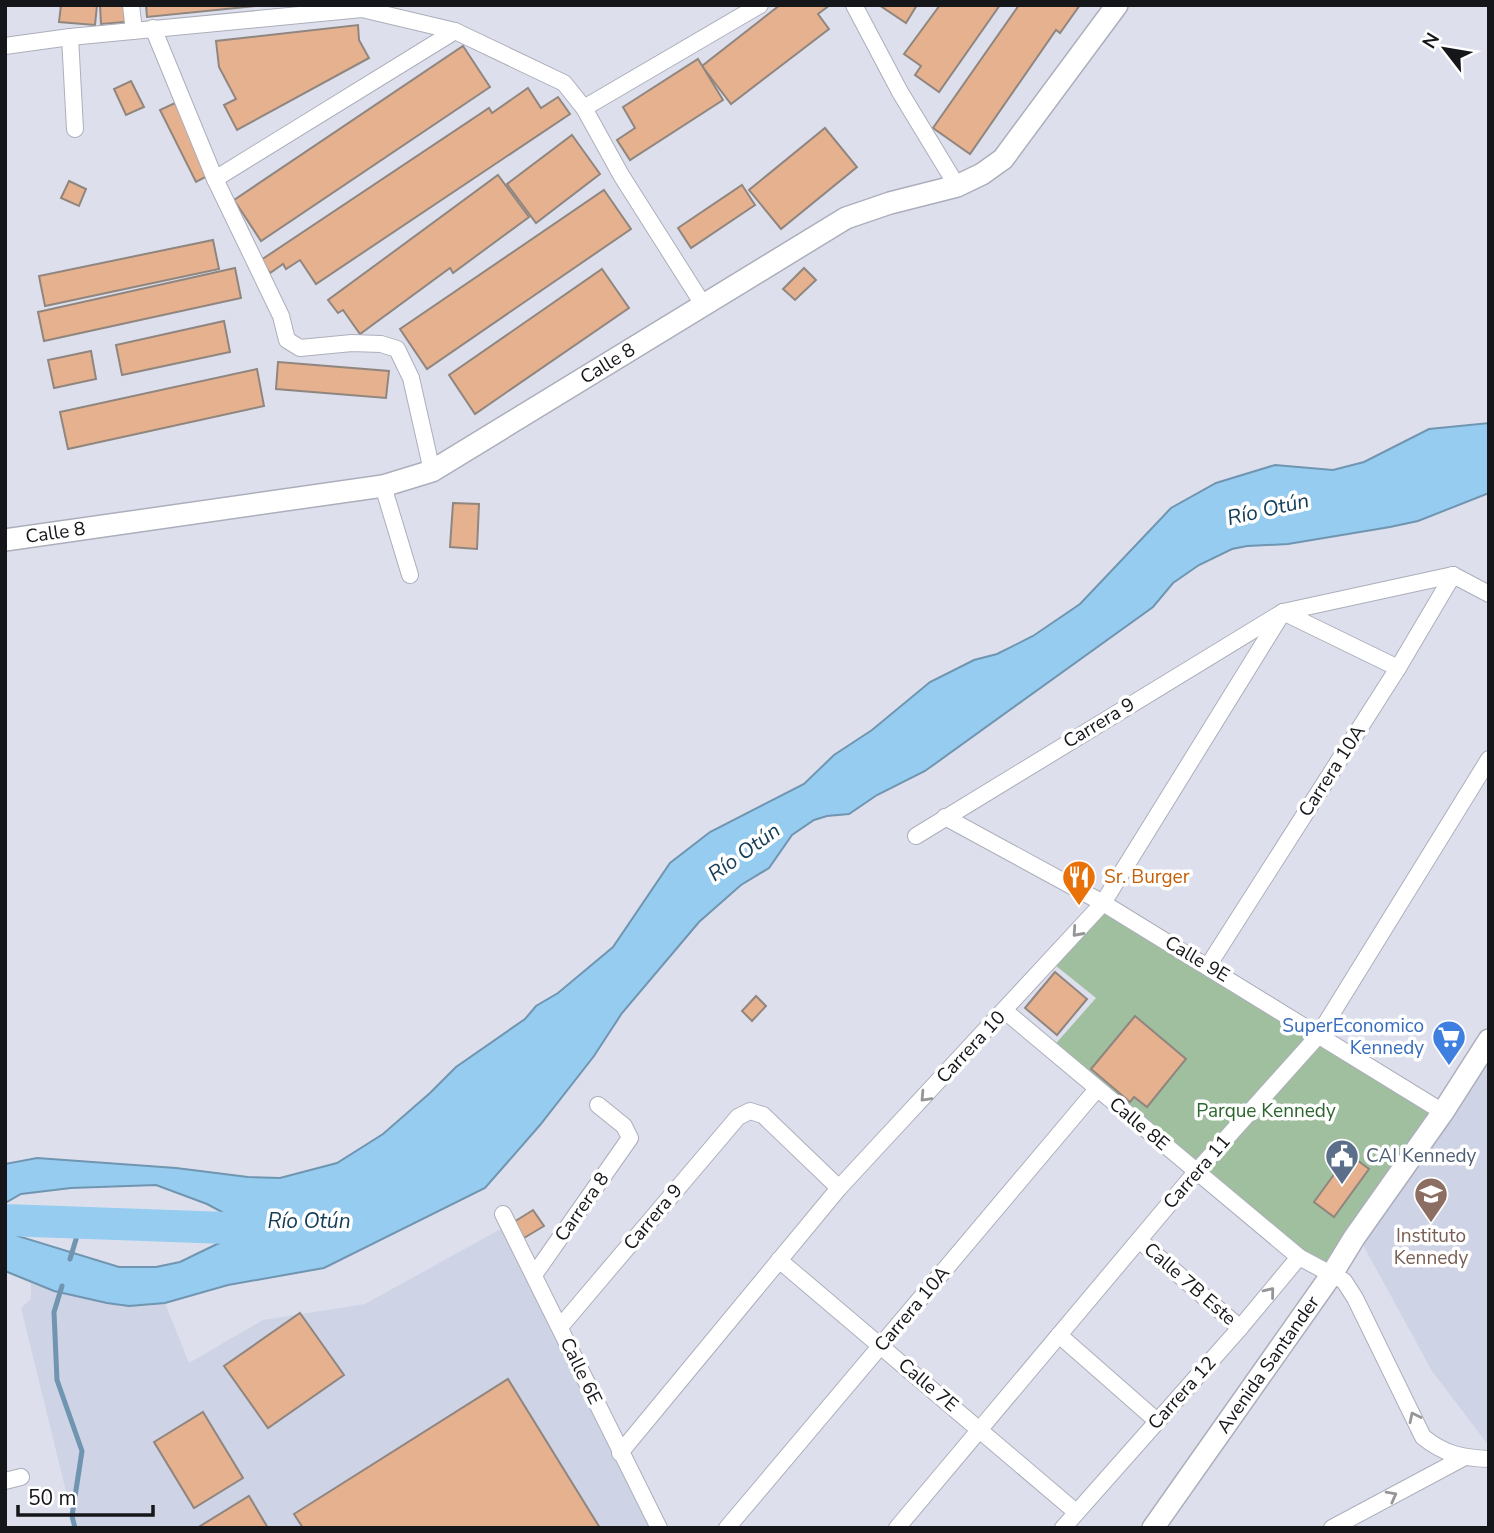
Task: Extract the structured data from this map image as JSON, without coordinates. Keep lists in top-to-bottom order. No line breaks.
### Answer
{"streets":{"street":["Calle 8","Carrera 9","Carrera 10A","Calle 9E","Carrera 10","Calle 8E","Carrera 11","Carrera 8","Calle 7B Este","Avenida Santander","Calle 6E","Calle 7E","Carrera 12"]},"crossings":[["Carrera 9","Carrera 10A"],["Carrera 9","Calle 9E"],["Carrera 9","Carrera 10"],["Carrera 9","Calle 6E"],["Carrera 10A","Calle 9E"],["Carrera 10A","Calle 8E"],["Carrera 10A","Calle 7E"],["Calle 9E","Carrera 10"],["Calle 9E","Carrera 11"],["Calle 9E","Avenida Santander"],["Carrera 10","Calle 8E"],["Carrera 10","Calle 6E"],["Carrera 10","Calle 7E"],["Calle 8E","Carrera 11"],["Calle 8E","Avenida Santander"],["Calle 8E","Carrera 12"],["Carrera 11","Calle 7B Este"],["Carrera 11","Calle 7E"],["Carrera 8","Calle 6E"],["Calle 7B Este","Carrera 12"],["Calle 7E","Carrera 12"]],"one_way":["Carrera 10"],"water":["Río Otún"],"parks":["Parque Kennedy"],"places":{"restaurant":["Sr. Burger"],"supermarket":["SuperEconomico Kennedy"],"public building":["CAI Kennedy"],"school or university":["Instituto Kennedy"]},"scale_bar":"50 m","north":"top left"}
